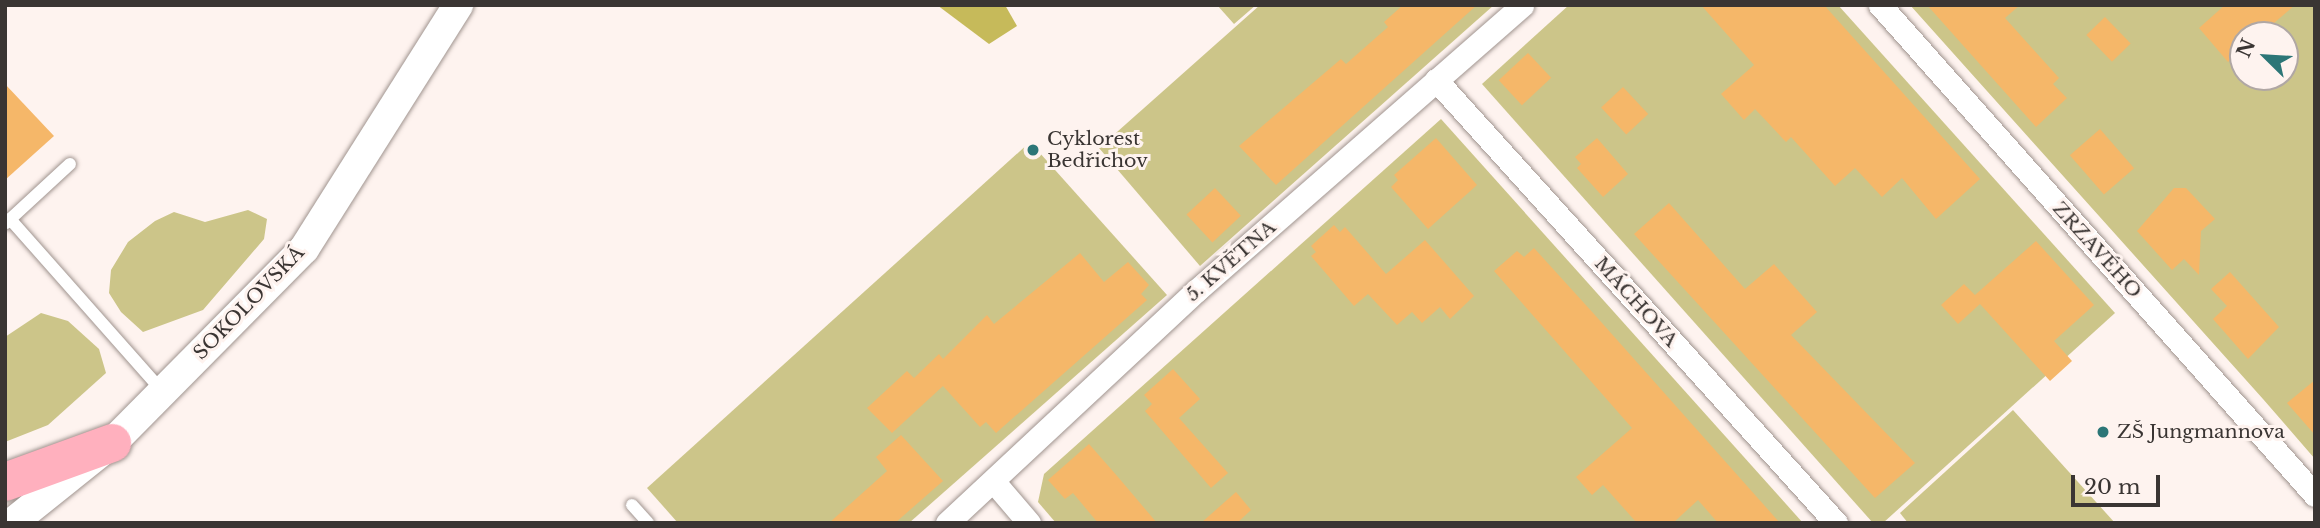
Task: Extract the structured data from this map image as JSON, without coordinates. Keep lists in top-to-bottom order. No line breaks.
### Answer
{"streets":{"street":["ZRZAVÉHO","5. KVĚTNA","MÁCHOVA","SOKOLOVSKÁ"]},"crossings":[["5. KVĚTNA","MÁCHOVA"]],"places":["Cyklorest Bedřichov","ZŠ Jungmannova"],"scale_bar":"20 m","north":"top left"}
